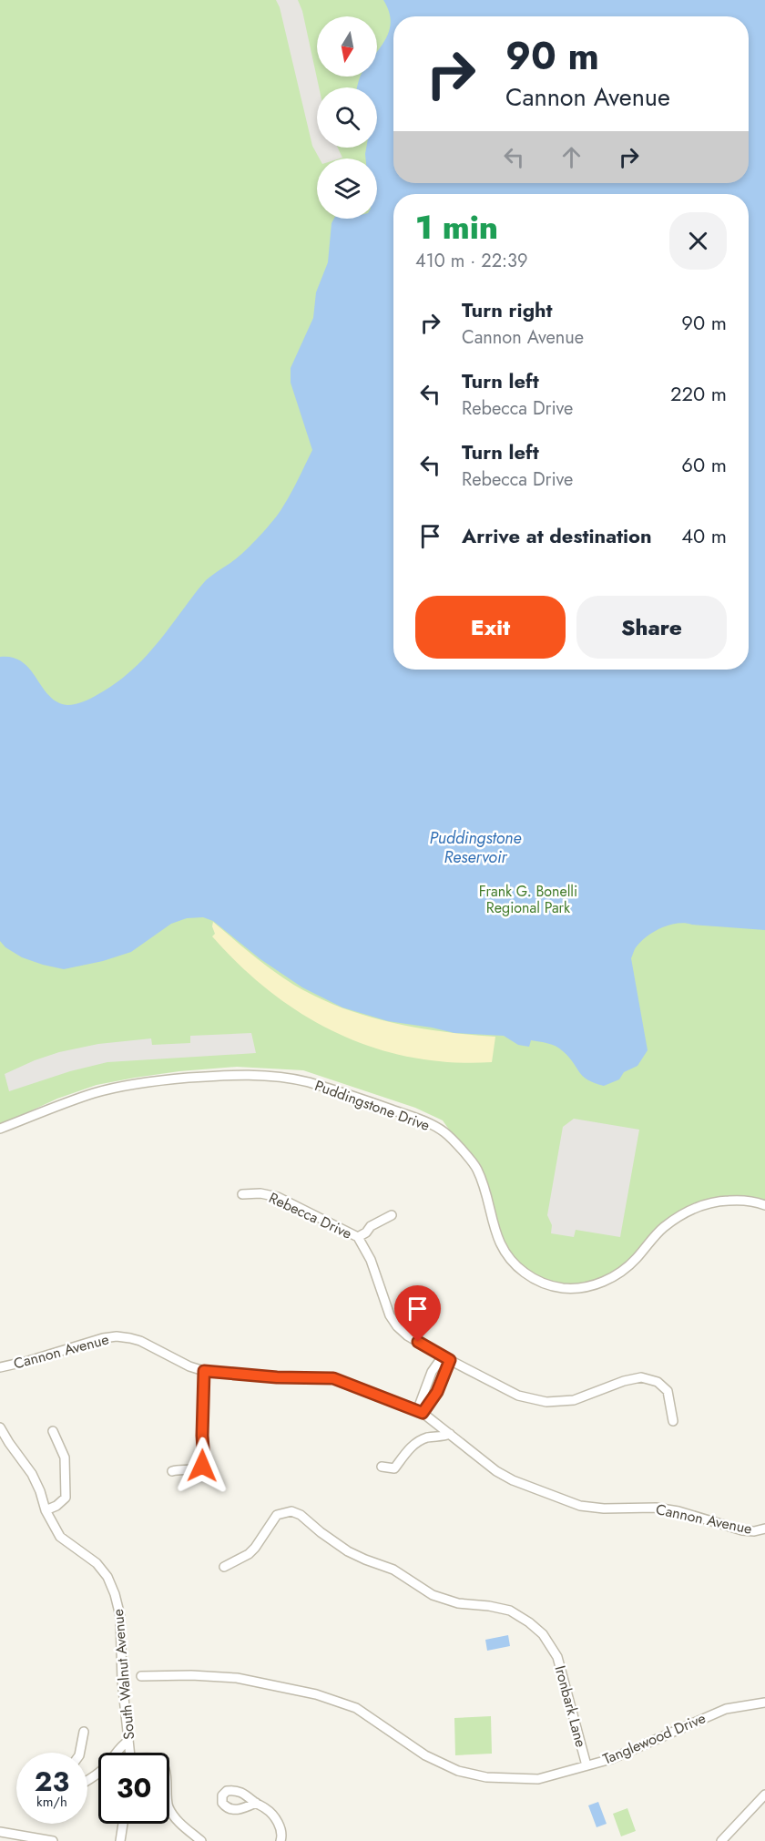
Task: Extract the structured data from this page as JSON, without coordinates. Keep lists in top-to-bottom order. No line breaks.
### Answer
{"streets":{"street":["Puddingstone Drive","Rebecca Drive","Cannon Avenue","South Walnut Avenue","Ironbark Lane","Tanglewood Drive"]},"crossings":[["Ironbark Lane","Tanglewood Drive"]],"water":["Puddingstone Reservoir"],"parks":["Frank G. Bonelli Regional Park"],"north":"bottom","page":{"turn":["90 m","Cannon Avenue"],"heading":["1 min","410 m · 22:39"],"list":[{"name":"Turn right","note":"Cannon Avenue","value":"90 m"},{"name":"Turn left","note":"Rebecca Drive","value":"220 m"},{"name":"Turn left","note":"Rebecca Drive","value":"60 m"},{"name":"Arrive at destination","value":"40 m"}],"buttons":["Exit","Share"],"speed":"23 km/h","limit":"30"}}
